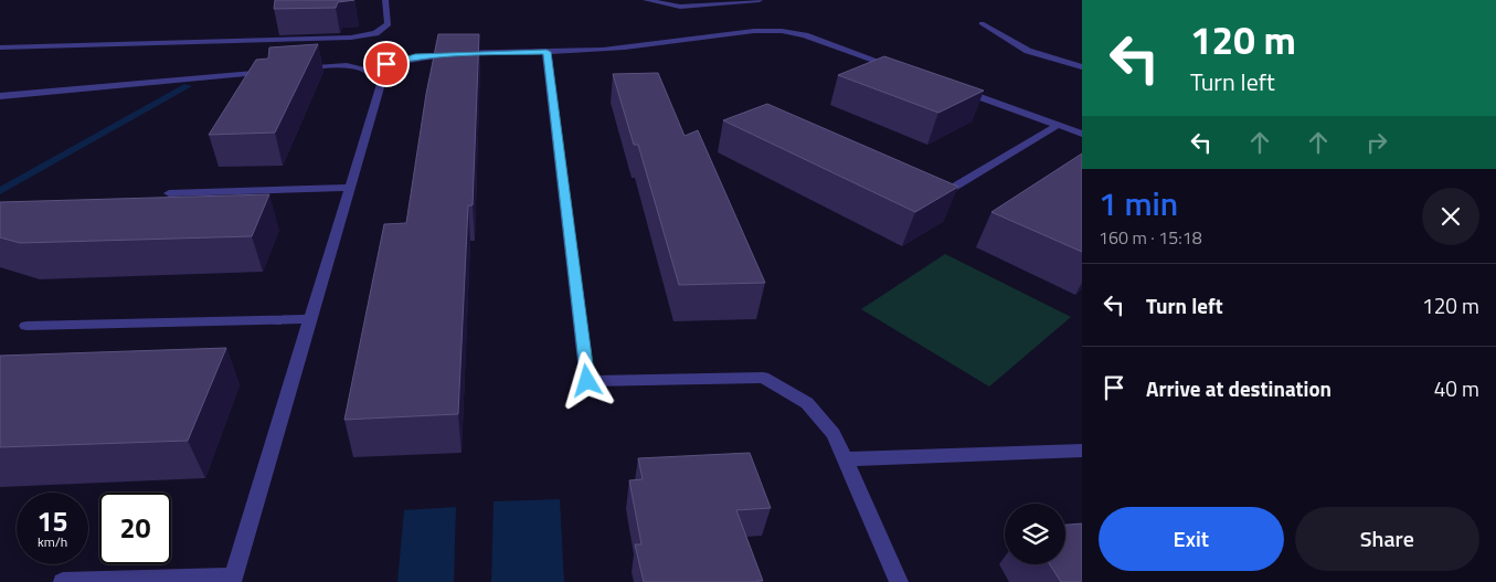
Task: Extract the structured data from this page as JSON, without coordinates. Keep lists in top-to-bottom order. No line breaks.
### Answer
{"page":{"turn":["120 m","Turn left"],"heading":["1 min","160 m · 15:18"],"list":[{"name":"Turn left","value":"120 m"},{"name":"Arrive at destination","value":"40 m"}],"speed":"15 km/h","limit":"20","buttons":["Exit","Share"]}}
